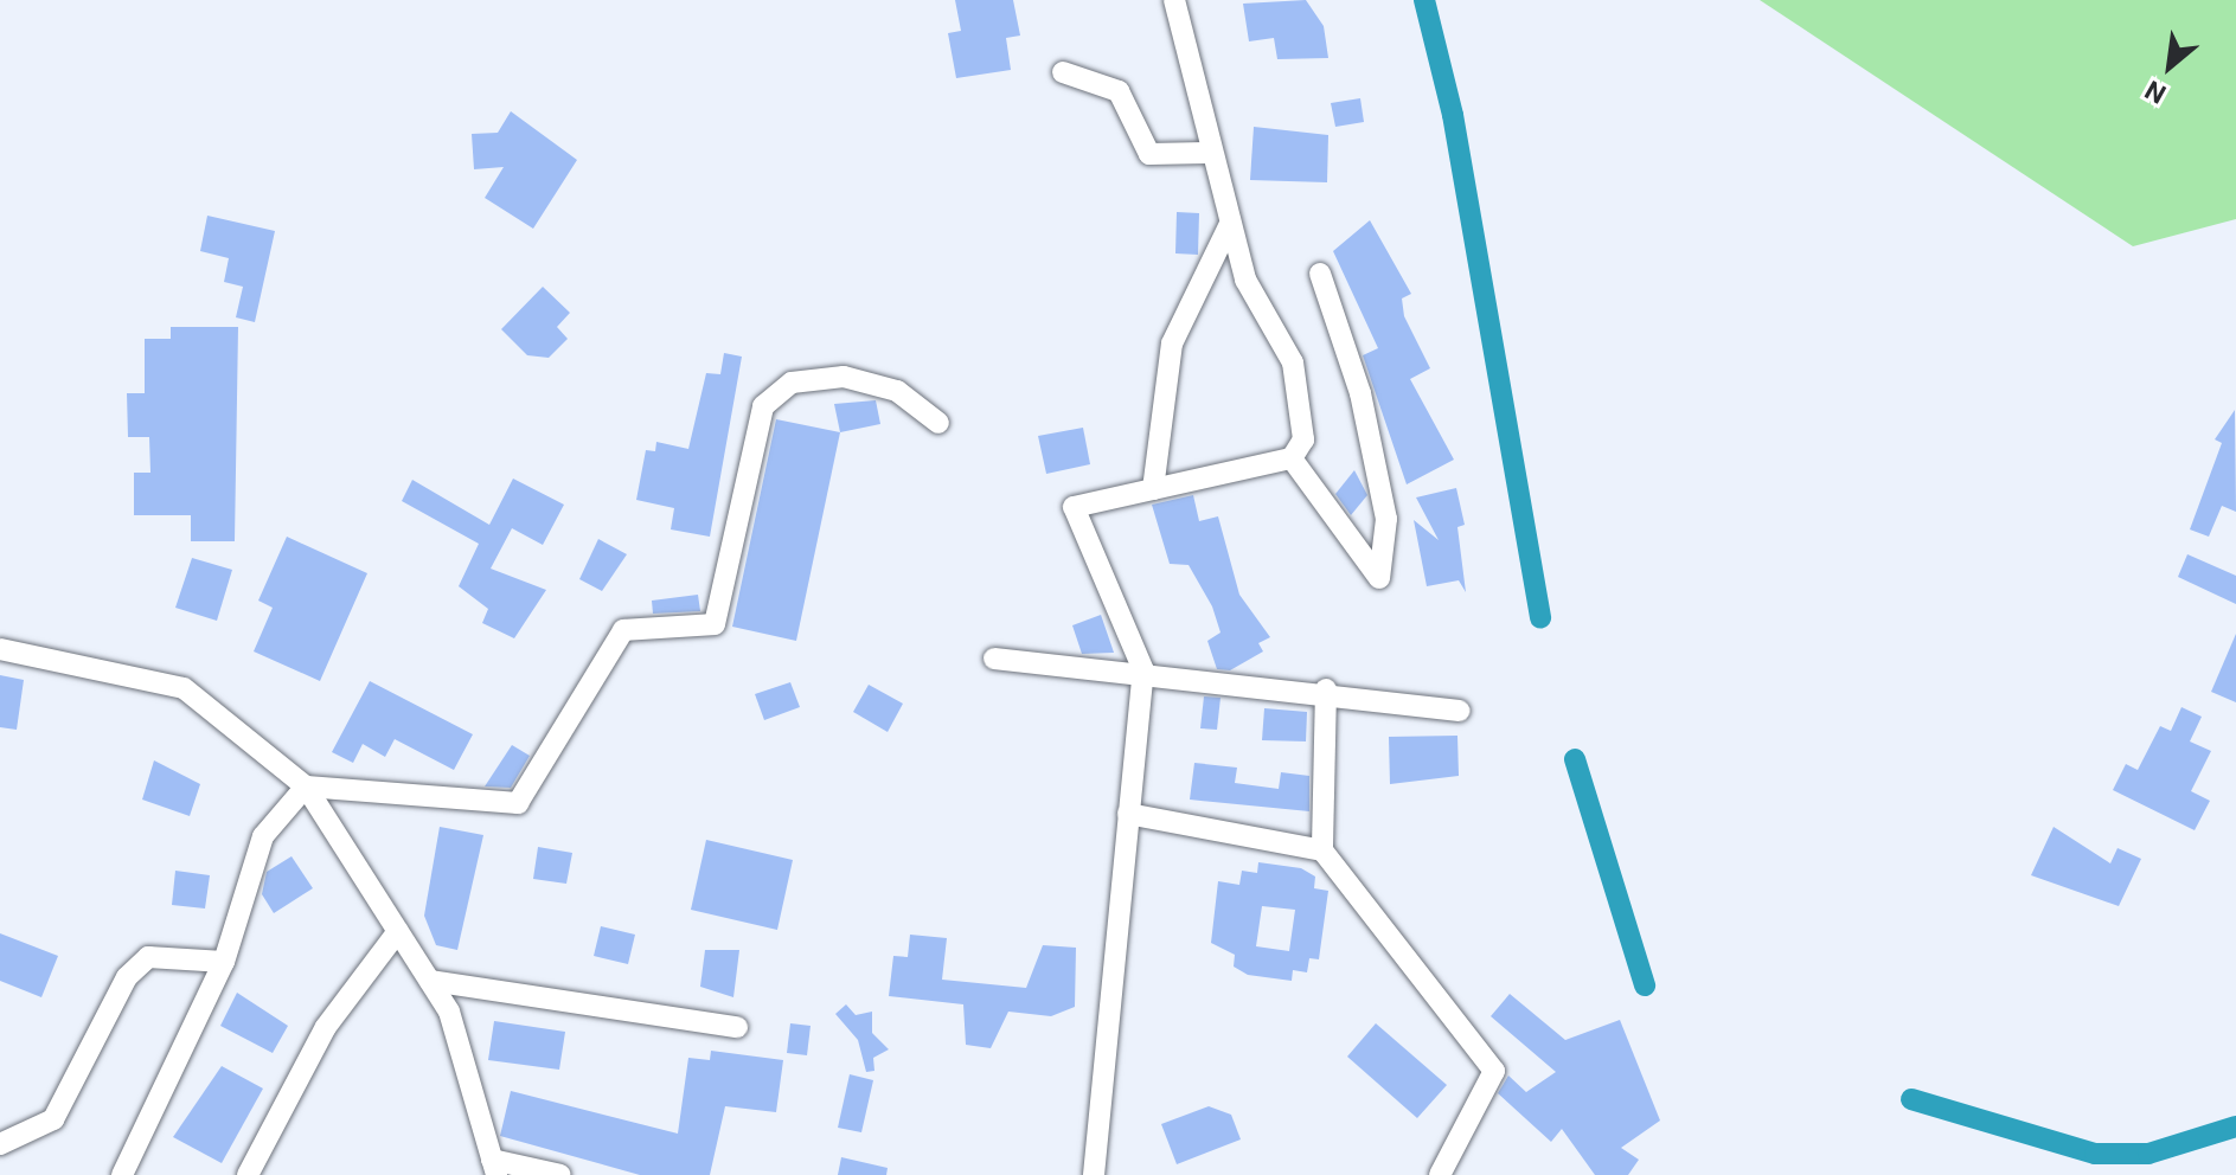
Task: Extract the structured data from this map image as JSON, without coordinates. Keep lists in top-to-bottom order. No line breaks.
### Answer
{"north":"bottom left"}
